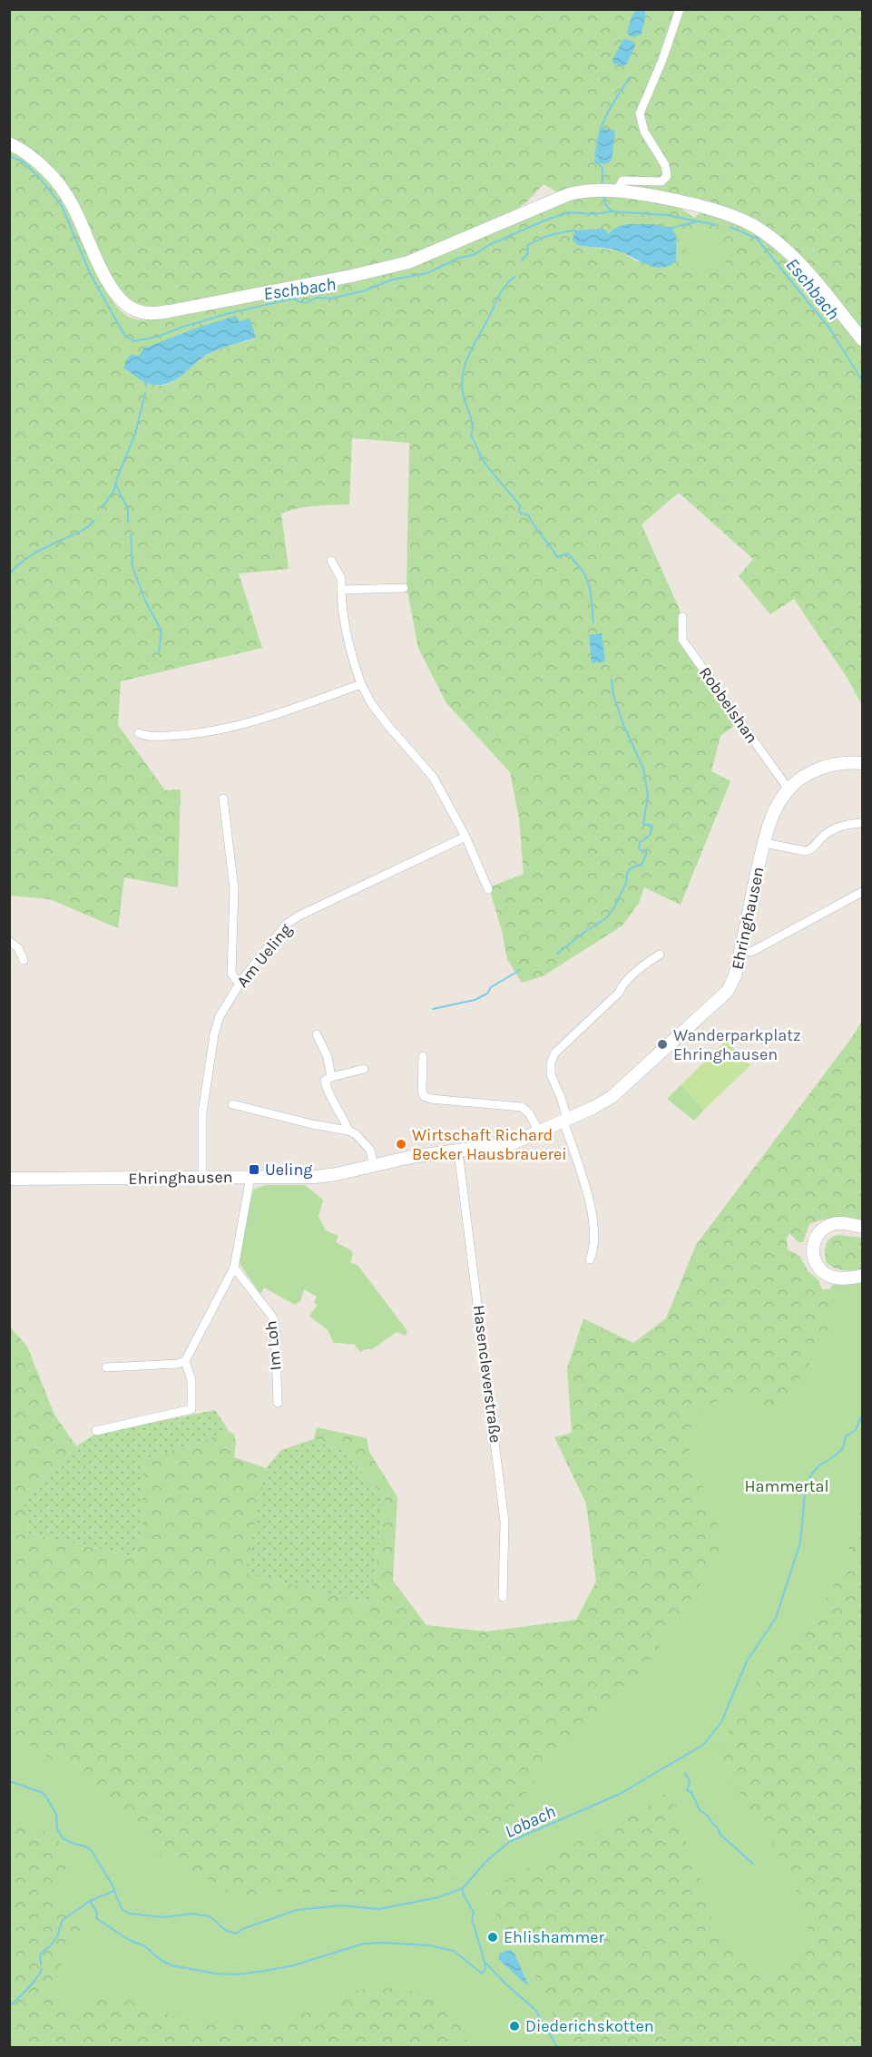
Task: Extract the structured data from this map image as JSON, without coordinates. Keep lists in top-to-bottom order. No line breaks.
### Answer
{"streets":{"main road":["Ehringhausen"],"street":["Robbelshan","Am Ueling","Im Loh","Hasencleverstraße"]},"crossings":[["Robbelshan","Ehringhausen"],["Ehringhausen","Am Ueling"],["Ehringhausen","Hasencleverstraße"]],"water":["Eschbach","Lobach"],"parks":["Hammertal"],"places":{"other":["Wanderparkplatz Ehringhausen","Wirtschaft Richard Becker Hausbrauerei","Ehlishammer","Diederichskotten"],"transit":["Ueling"]}}
